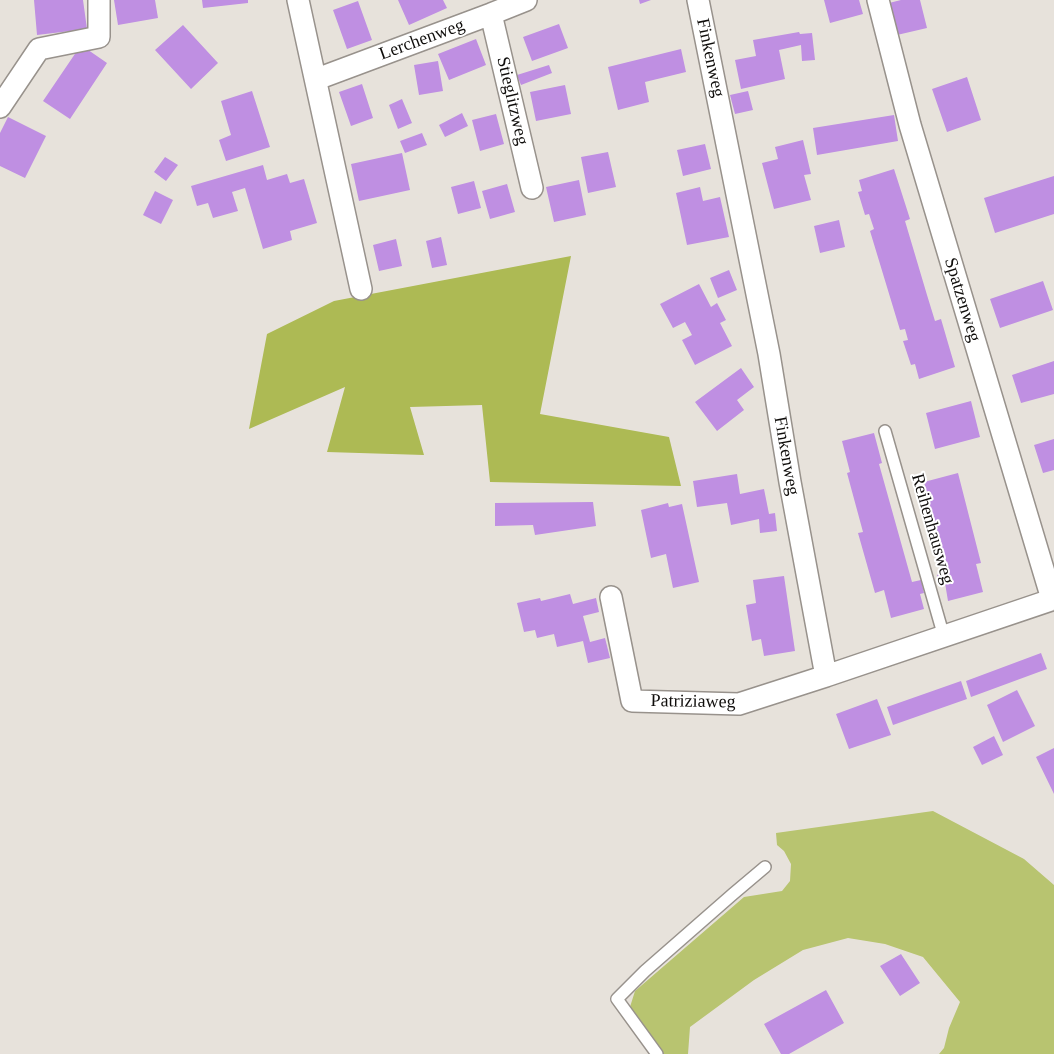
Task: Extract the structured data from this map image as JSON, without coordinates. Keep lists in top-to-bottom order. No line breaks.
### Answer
{"streets":{"street":["Lerchenweg","Finkenweg","Stieglitzweg","Spatzenweg","Patriziaweg"],"lane":["Reihenhausweg"]},"crossings":[["Lerchenweg","Stieglitzweg"],["Finkenweg","Patriziaweg"]]}
